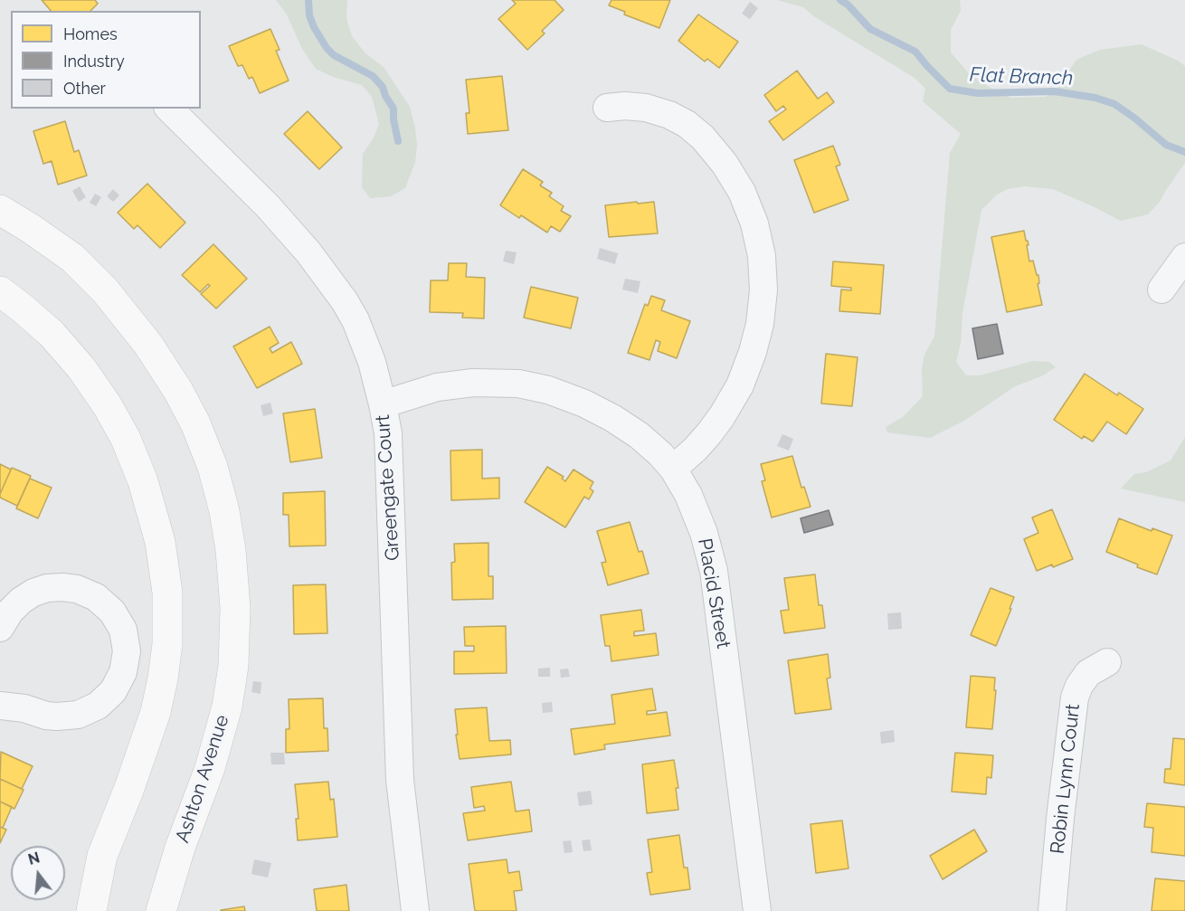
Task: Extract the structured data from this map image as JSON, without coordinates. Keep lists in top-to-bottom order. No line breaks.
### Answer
{"streets":{"street":["Greengate Court","Placid Street","Ashton Avenue","Robin Lynn Court"]},"crossings":[["Greengate Court","Placid Street"]],"water":["Flat Branch"],"legend":["Homes","Industry","Other"],"north":"top"}
